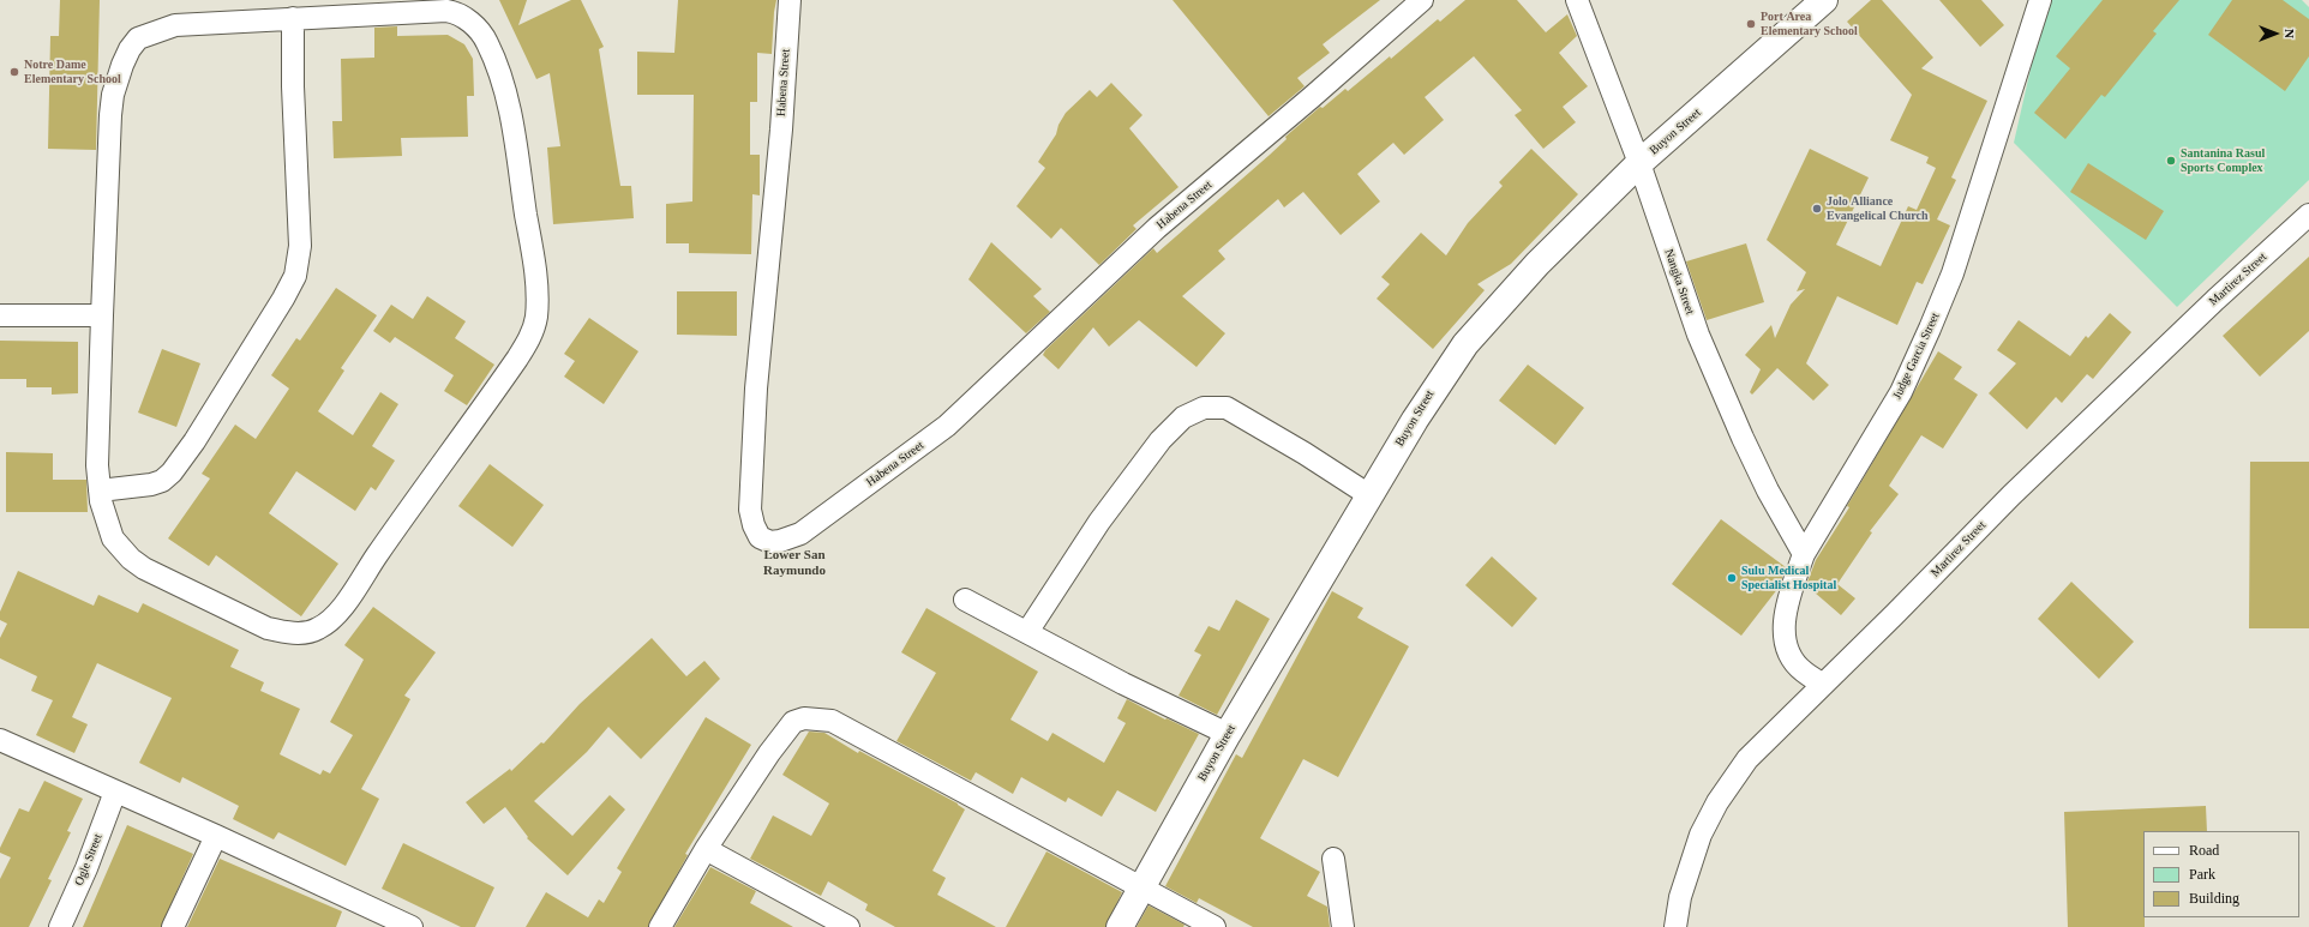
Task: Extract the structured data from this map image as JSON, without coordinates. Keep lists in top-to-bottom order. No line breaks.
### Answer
{"streets":{"main road":["Buyon Street"],"street":["Habena Street","Martirez Street","Nangka Street","Judge Garcia Street","Ogle Street"]},"crossings":[["Buyon Street","Nangka Street"],["Martirez Street","Judge Garcia Street"],["Nangka Street","Judge Garcia Street"]],"districts":["Lower San Raymundo"],"places":["Port Area Elementary School","Notre Dame Elementary School","Santanina Rasul Sports Complex","Jolo Alliance Evangelical Church","Sulu Medical Specialist Hospital"],"legend":["Road","Park","Building"],"north":"right"}
